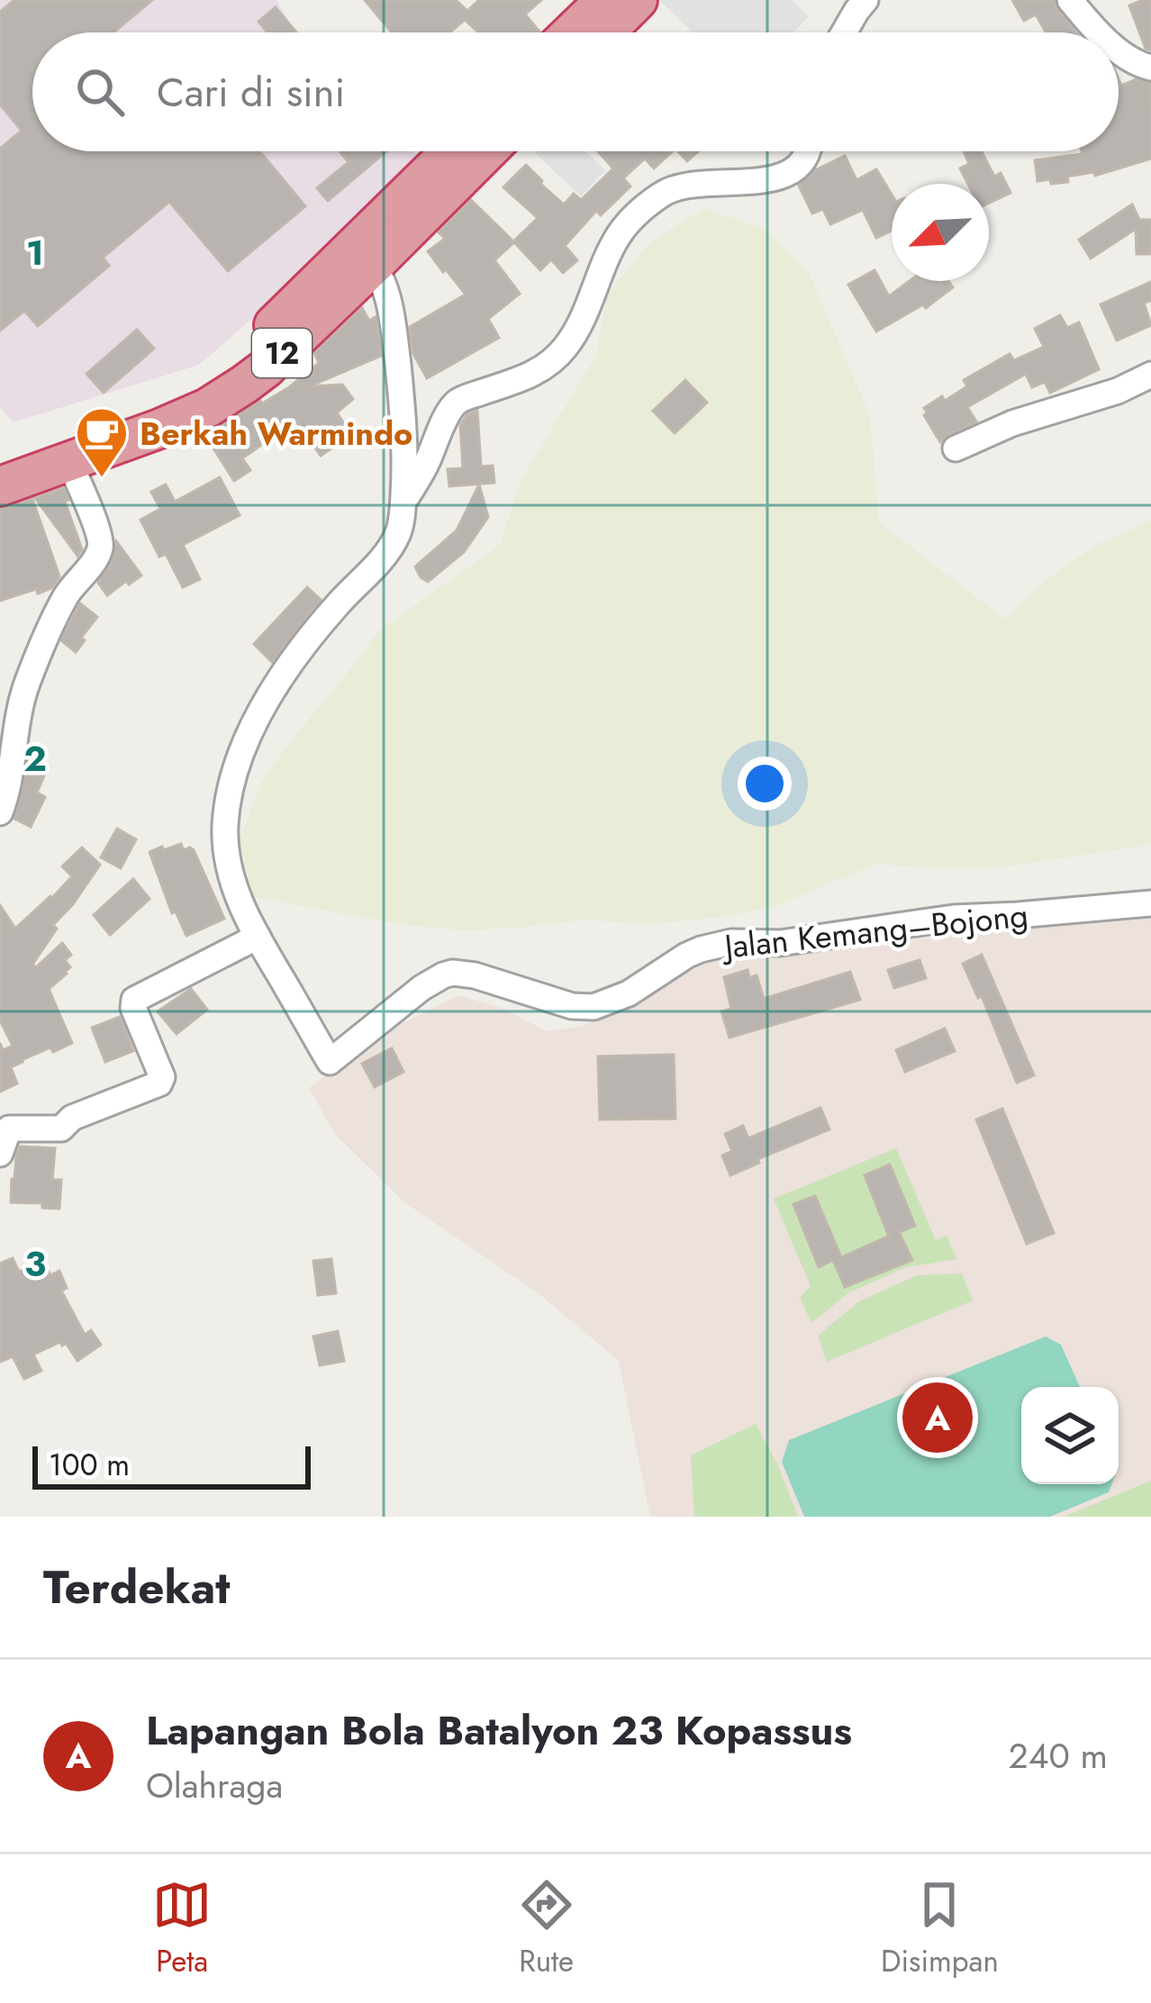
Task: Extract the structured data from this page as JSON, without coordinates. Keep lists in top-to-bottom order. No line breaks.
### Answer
{"streets":{"highway":["12"],"street":["Jalan Kemang–Bojong"]},"crossings":[["12","Jalan Kemang–Bojong"]],"places":{"cafe":["Berkah Warmindo"]},"scale_bar":"100 m","north":"bottom left","page":{"search":"Cari di sini","pins":"A","scale":"100 m","heading":"Terdekat","list":[{"mark":"A","name":"Lapangan Bola Batalyon 23 Kopassus","note":"Olahraga","value":"240 m"}],"nav":["Peta","Rute","Disimpan"]},"grid":{"rows":["1","2","3"]}}
